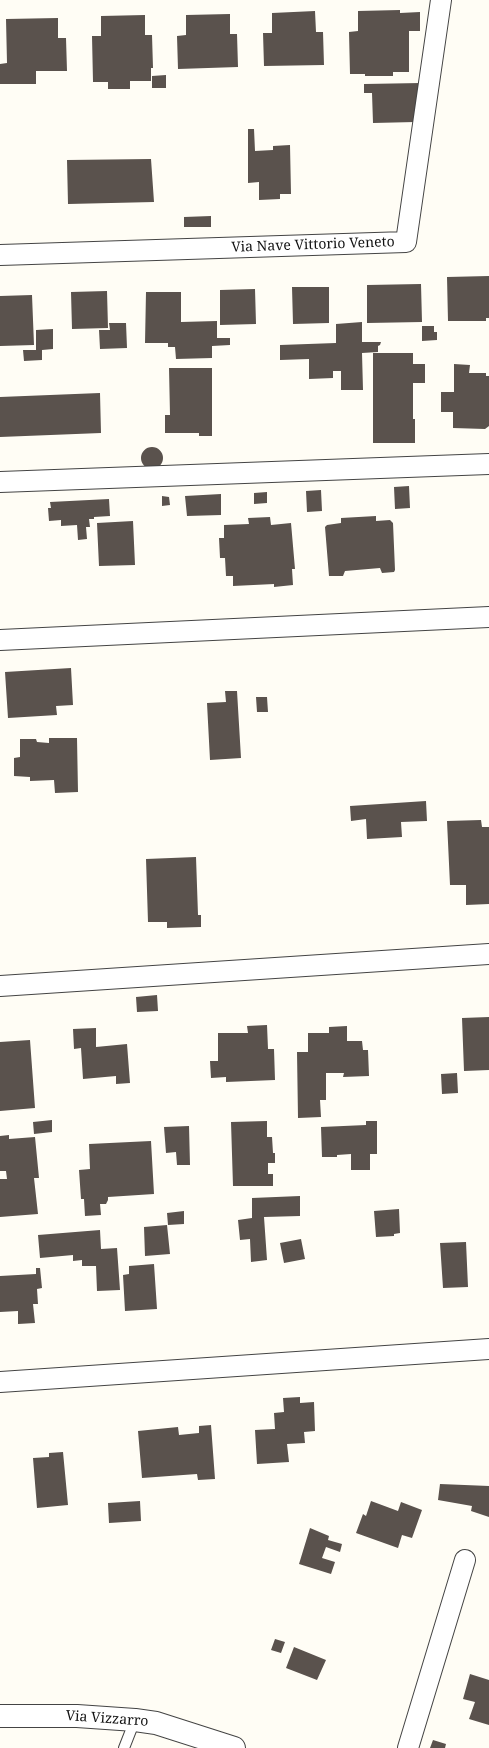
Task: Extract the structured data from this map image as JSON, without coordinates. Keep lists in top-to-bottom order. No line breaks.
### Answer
{"streets":{"street":["Via Nave Vittorio Veneto","Via Vizzarro"]}}
